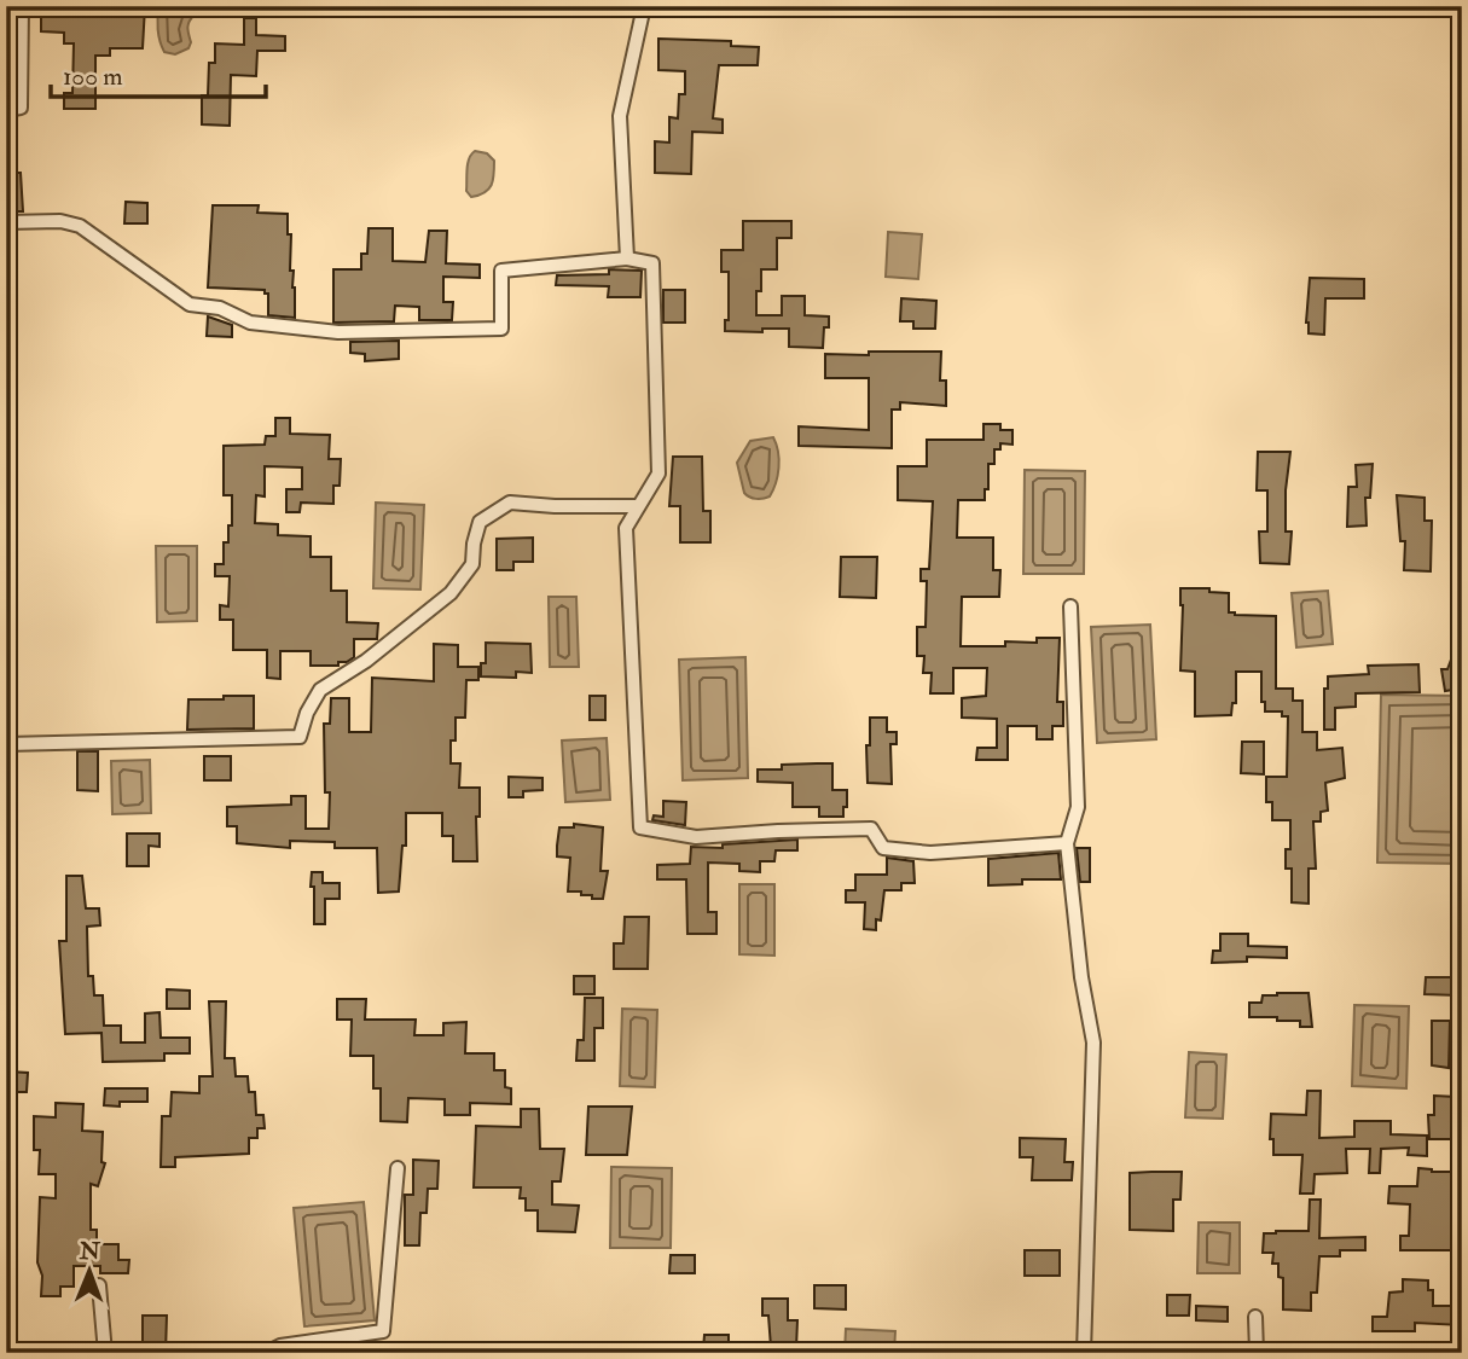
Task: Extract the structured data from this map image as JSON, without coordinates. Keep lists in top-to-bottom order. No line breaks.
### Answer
{"scale_bar":"100 m","north":"top"}
